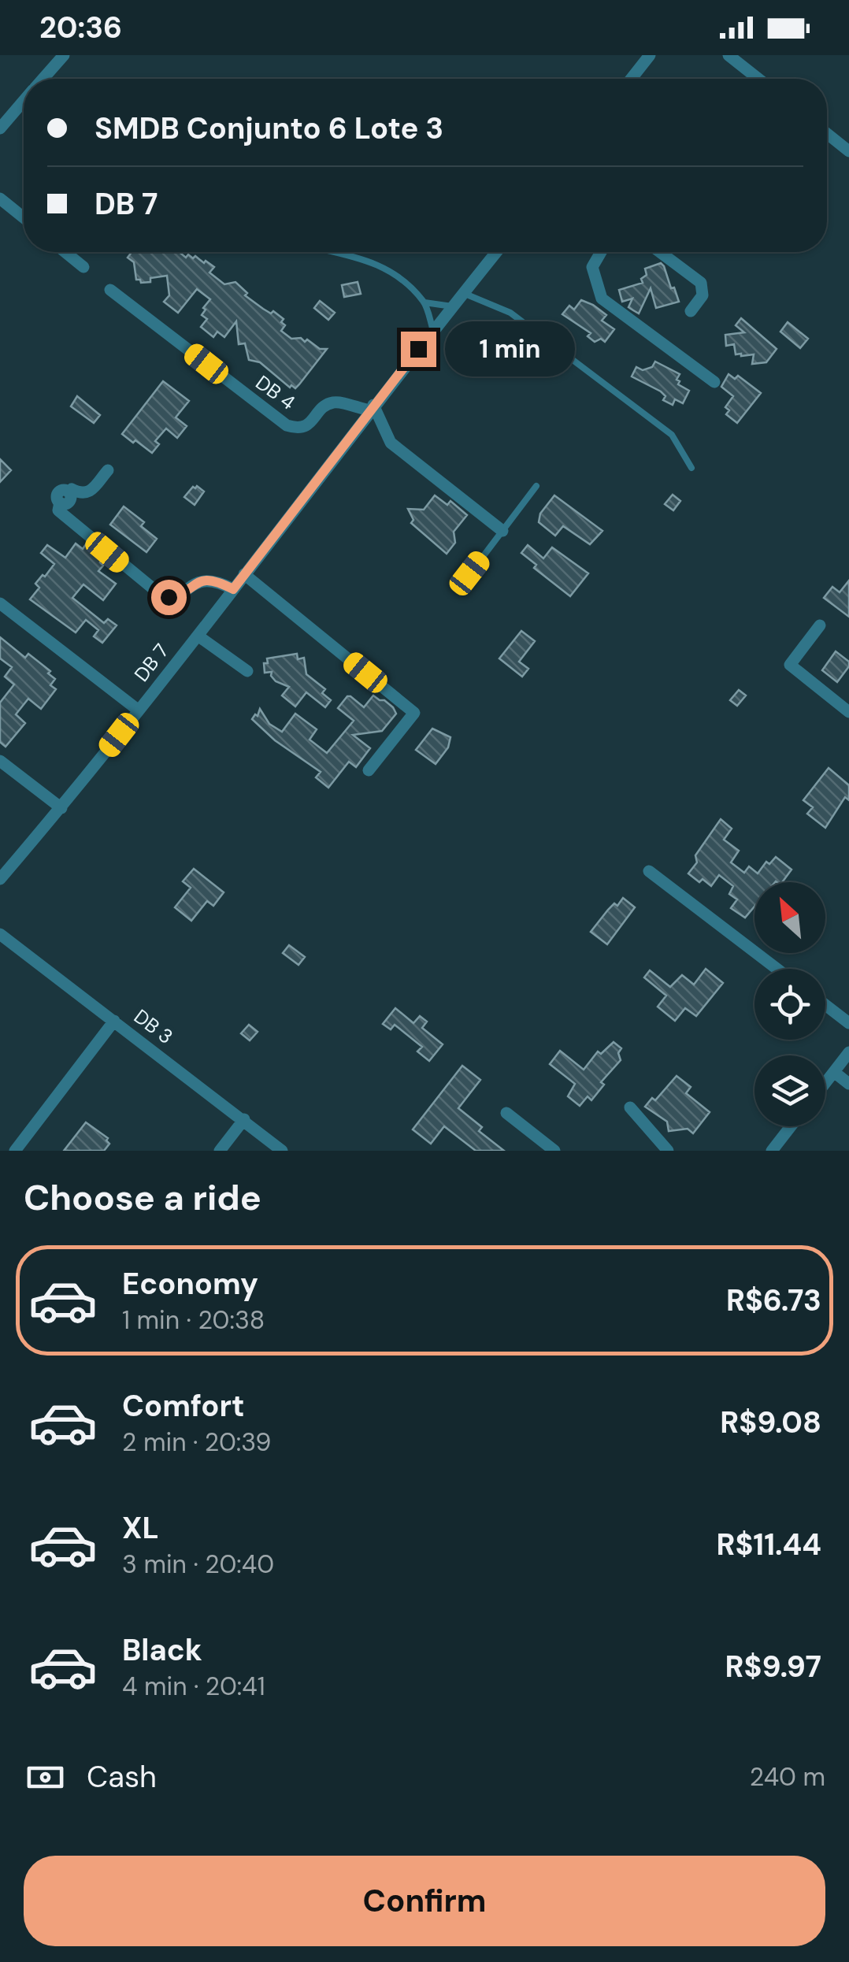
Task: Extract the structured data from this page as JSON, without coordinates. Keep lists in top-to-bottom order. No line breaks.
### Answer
{"streets":{"street":["DB 4","DB 7","DB 3"]},"north":"top left","page":{"status":"20:36","banner":["SMDB Conjunto 6 Lote 3","DB 7"],"bubble":"1 min","heading":"Choose a ride","list":[{"name":"Economy","note":"1 min · 20:38","value":"R$6.73"},{"name":"Comfort","note":"2 min · 20:39","value":"R$9.08"},{"name":"XL","note":"3 min · 20:40","value":"R$11.44"},{"name":"Black","note":"4 min · 20:41","value":"R$9.97"}],"pay":["Cash","240 m"],"buttons":"Confirm"}}
